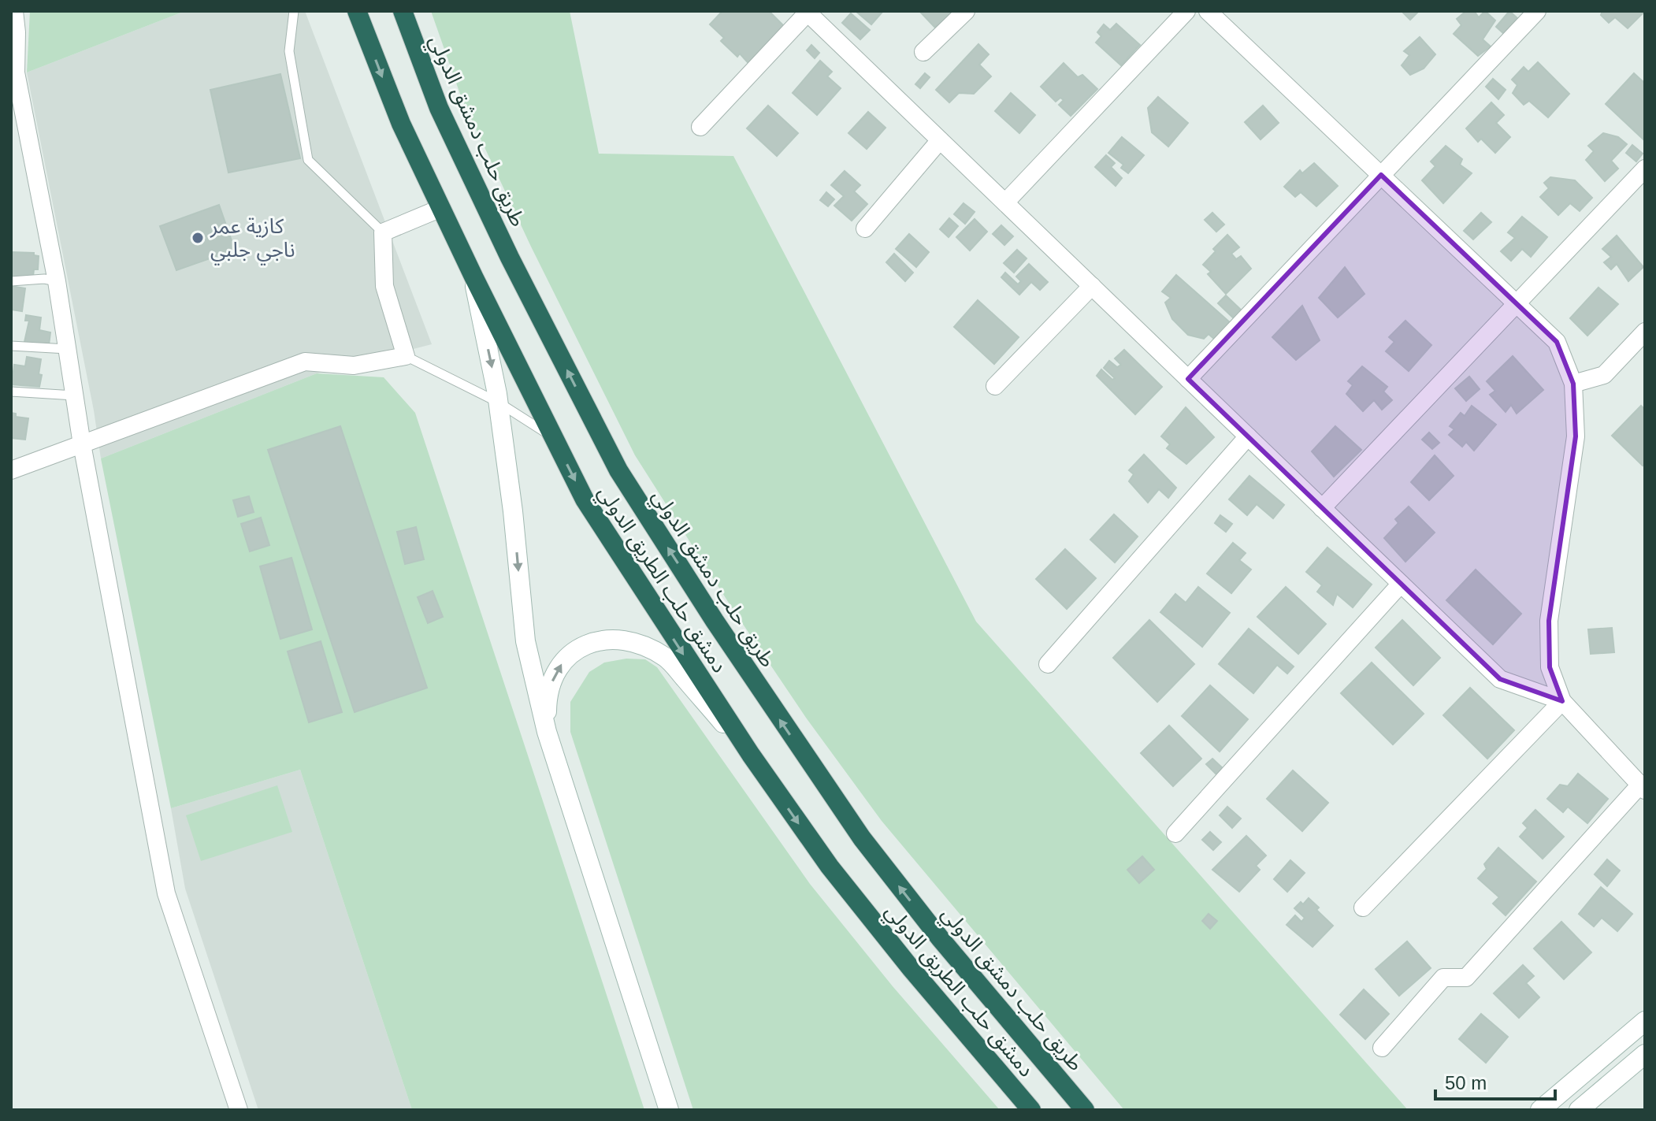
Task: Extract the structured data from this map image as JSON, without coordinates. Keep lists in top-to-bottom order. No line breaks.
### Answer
{"streets":{"highway":["طريق حلب دمشق الدولي","دمشق حلب الطريق الدولي"]},"one_way":["طريق حلب دمشق الدولي","دمشق حلب الطريق الدولي"],"places":["كازية عمر ناجي جلبي"],"scale_bar":"50 m"}
